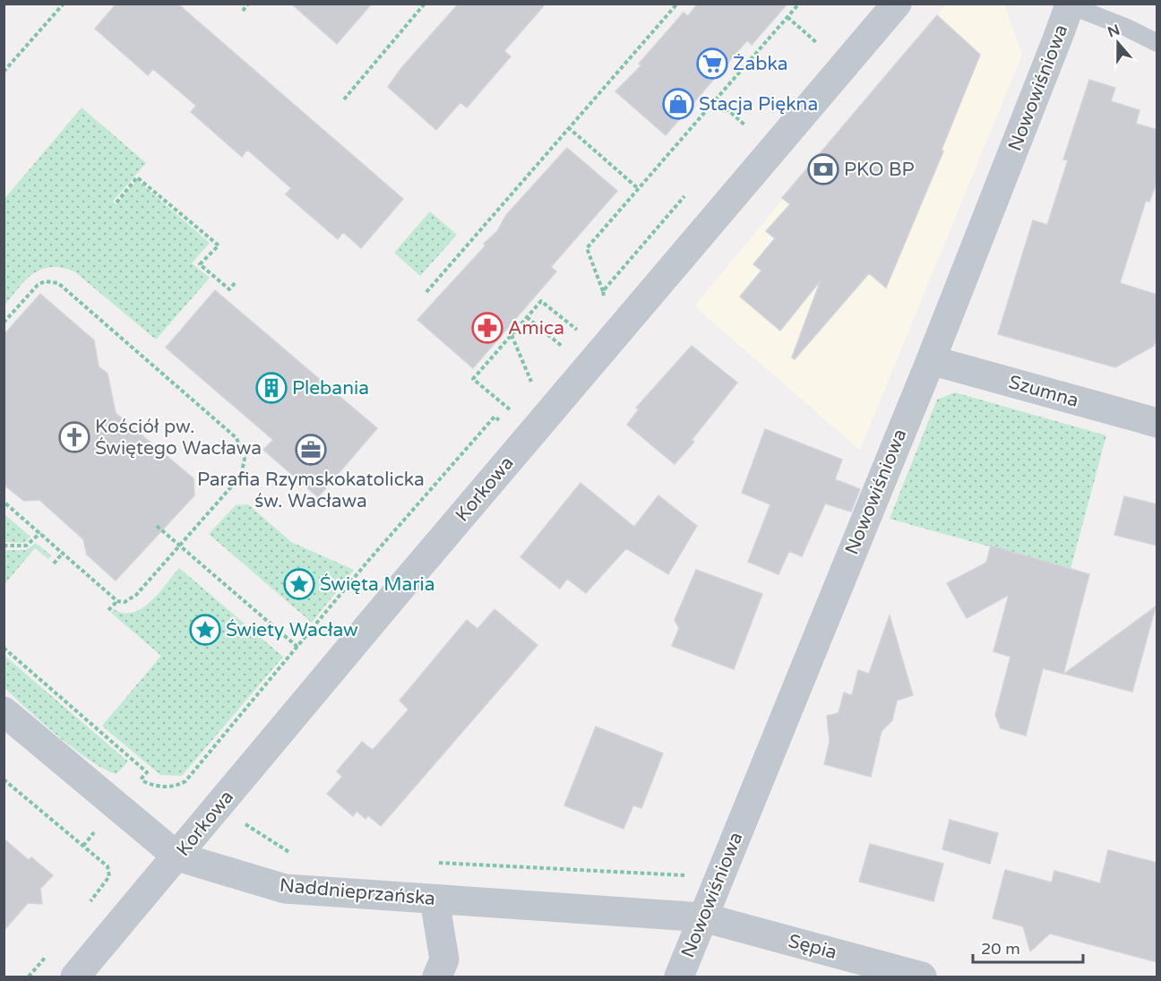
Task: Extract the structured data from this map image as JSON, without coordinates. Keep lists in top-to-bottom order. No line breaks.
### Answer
{"streets":{"street":["Nowowiśniowa","Szumna","Korkowa","Naddnieprzańska","Sępia"]},"crossings":[["Nowowiśniowa","Szumna"],["Nowowiśniowa","Naddnieprzańska"],["Nowowiśniowa","Sępia"],["Korkowa","Naddnieprzańska"],["Naddnieprzańska","Sępia"]],"places":{"supermarket":["Żabka"],"shop":["Stacja Piękna"],"bank":["PKO BP"],"pharmacy":["Amica"],"building":["Plebania"],"church":["Kościół pw. Świętego Wacława"],"office":["Parafia Rzymskokatolicka św. Wacława"],"place":["Święta Maria","Świety Wacław"]},"scale_bar":"20 m","north":"top"}
